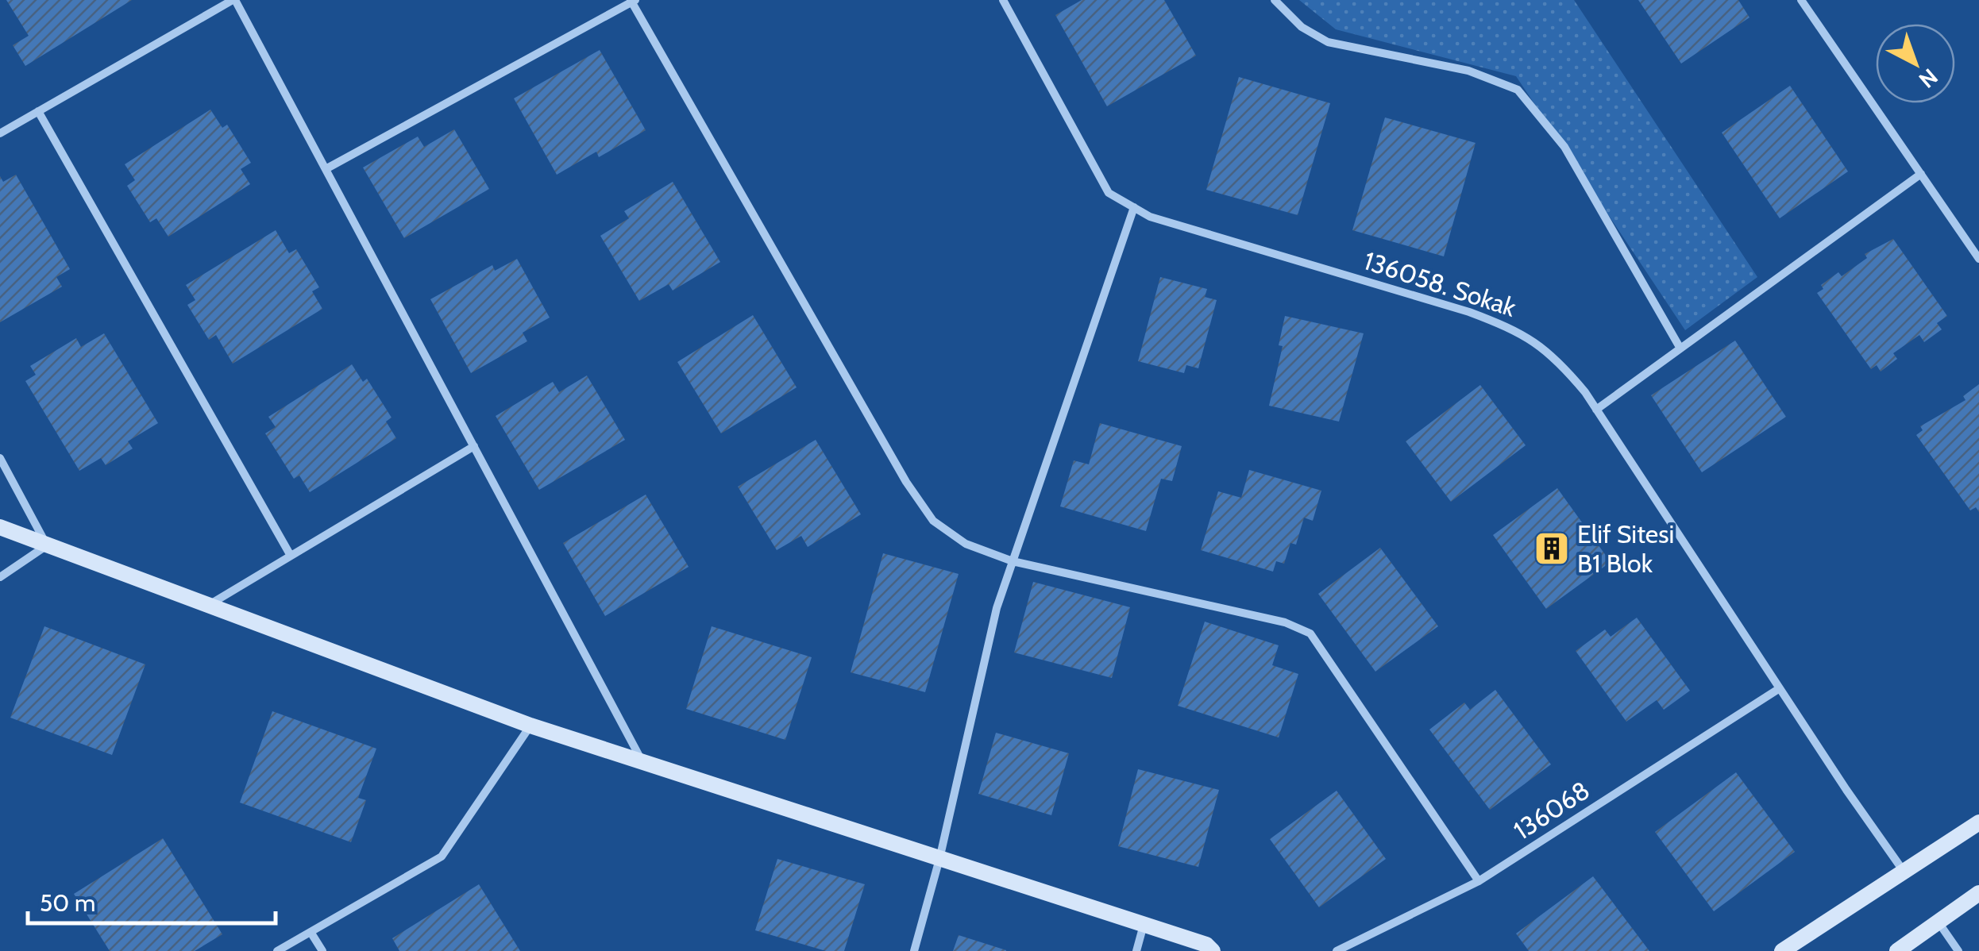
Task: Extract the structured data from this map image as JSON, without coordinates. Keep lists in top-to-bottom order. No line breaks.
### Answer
{"streets":{"street":["136058. Sokak","136068"]},"crossings":[["136058. Sokak","136068"]],"places":{"building":["Elif Sitesi B1 Blok"]},"scale_bar":"50 m","north":"bottom right"}
